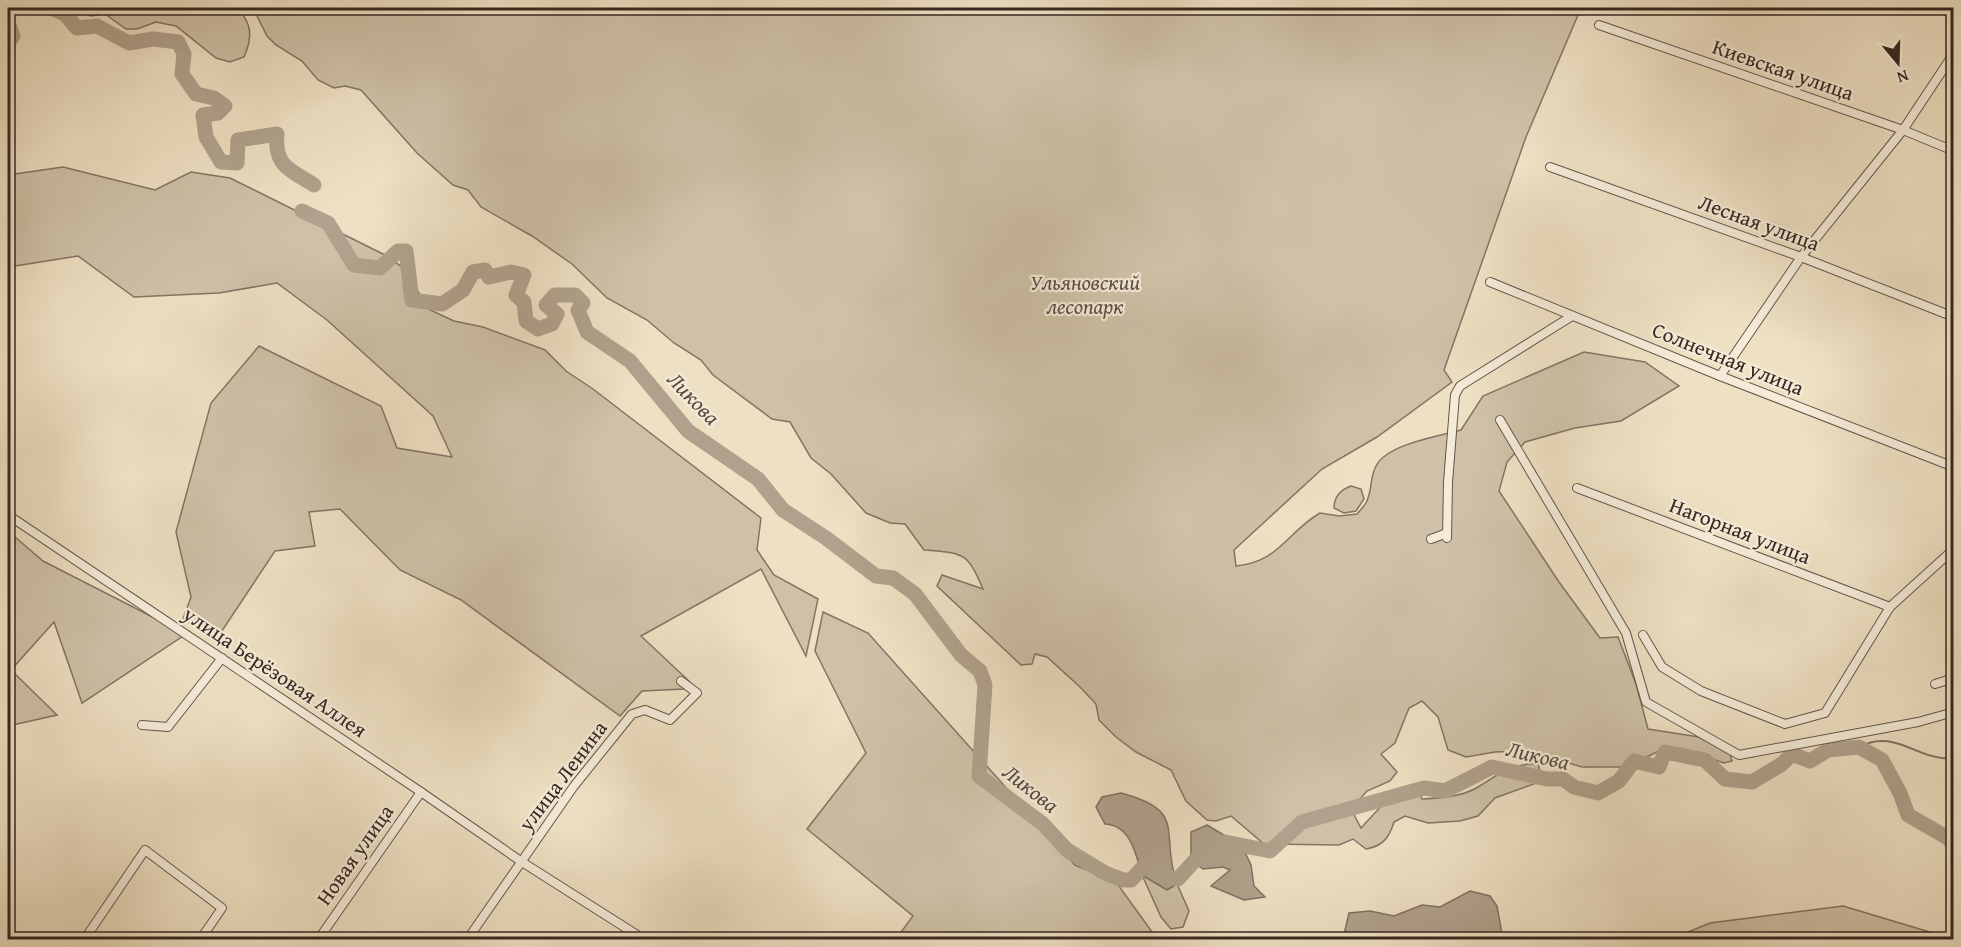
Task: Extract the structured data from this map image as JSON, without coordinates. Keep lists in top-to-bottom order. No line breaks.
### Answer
{"streets":{"street":["Киевская улица","Лесная улица","Солнечная улица","Нагорная улица","улица Берёзовая Аллея","улица Ленина","Новая улица"]},"crossings":[["улица Берёзовая Аллея","улица Ленина"],["улица Берёзовая Аллея","Новая улица"]],"water":["Ликова"],"parks":["Ульяновский лесопарк"],"north":"bottom"}
